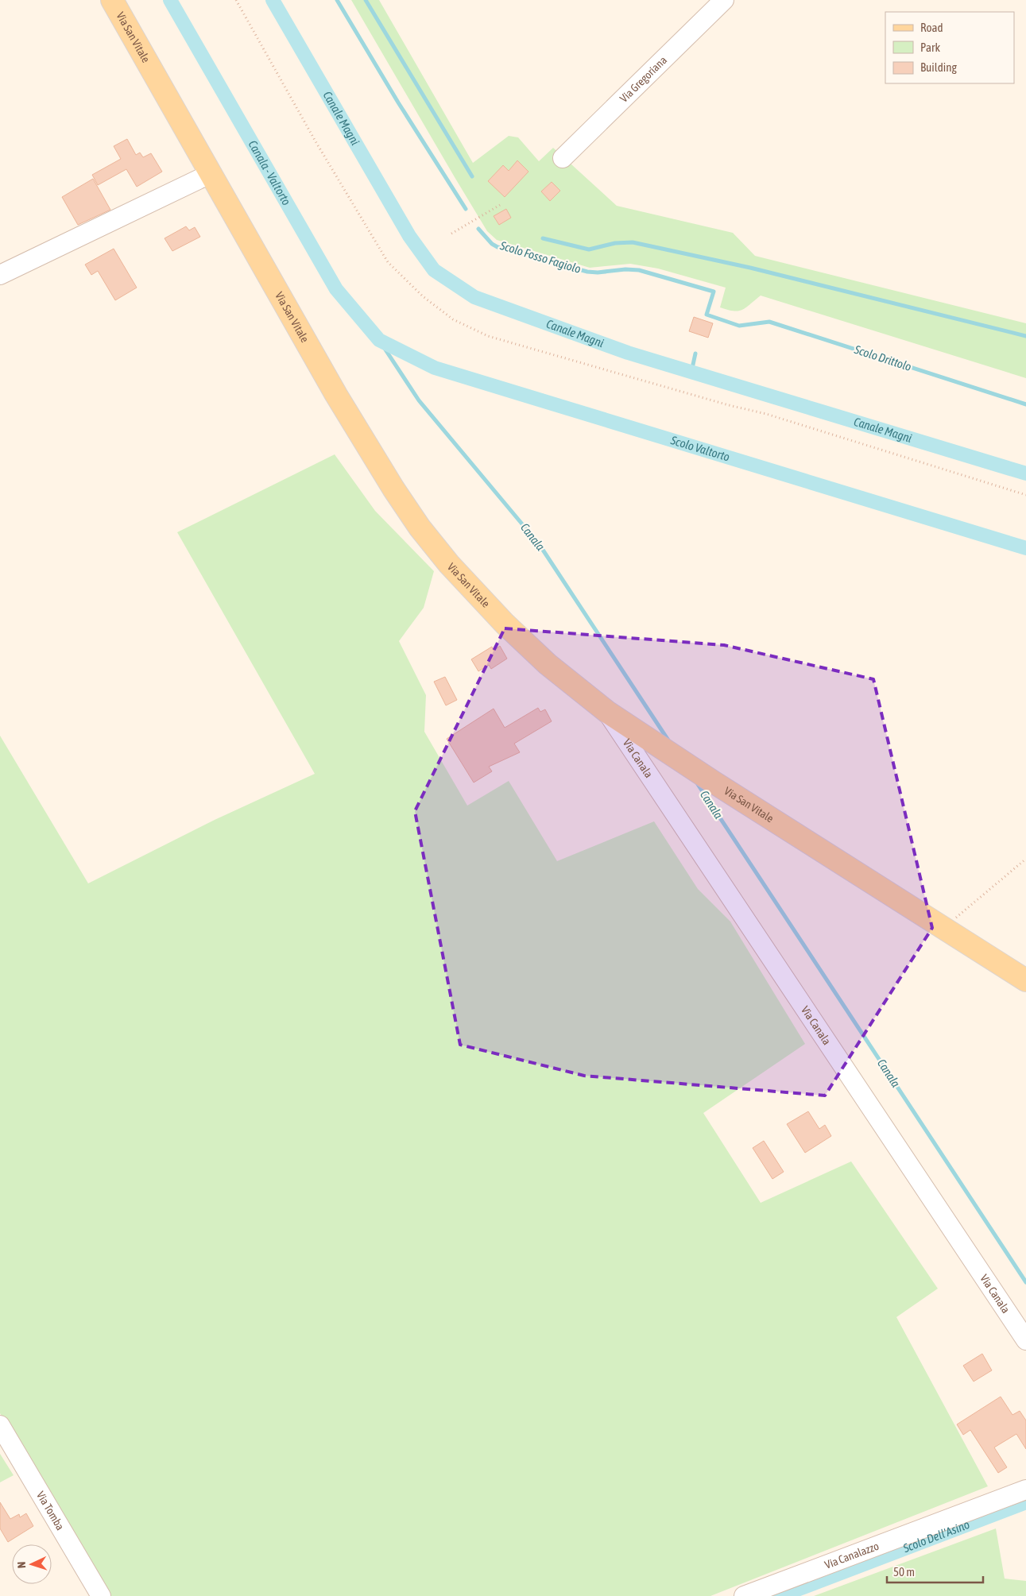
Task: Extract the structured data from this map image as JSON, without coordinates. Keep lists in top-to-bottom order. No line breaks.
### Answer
{"streets":{"main road":["Via San Vitale"],"street":["Via Gregoriana","Via Canala","Via Tomba","Via Canalazzo"]},"crossings":[["Via San Vitale","Via Canala"]],"water":["Canale Magni","Canala - Valtorto","Scolo Fosso Fagiolo","Scolo Drittolo","Scolo Valtorto","Canala","Scolo Dell'Asino"],"legend":["Road","Park","Building"],"scale_bar":"50 m","north":"left"}
